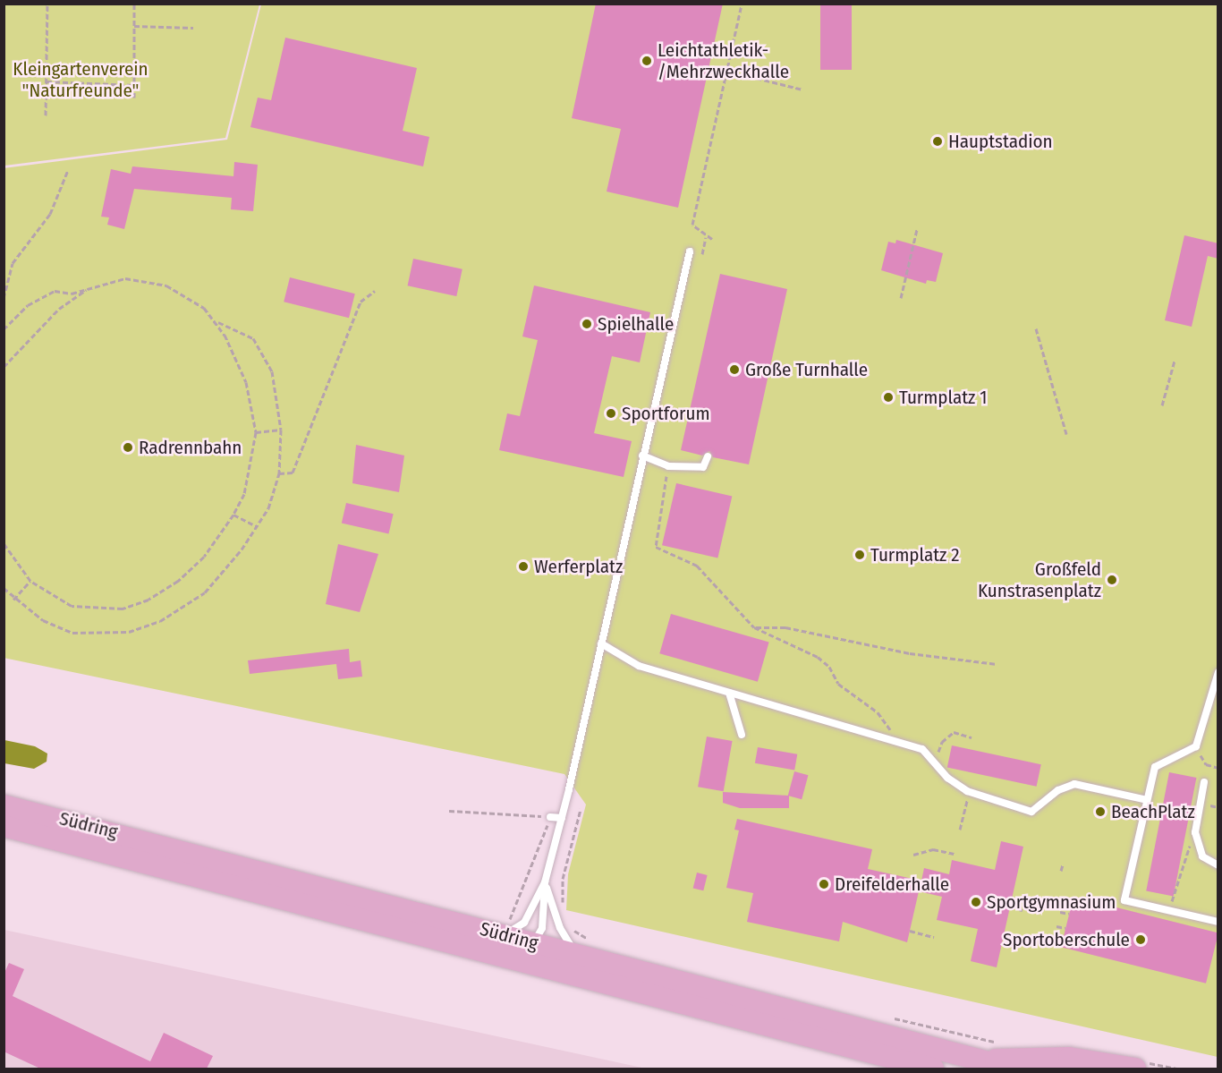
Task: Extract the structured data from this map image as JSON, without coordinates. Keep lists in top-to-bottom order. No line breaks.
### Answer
{"streets":{"main road":["Südring"]},"parks":["Kleingartenverein \"Naturfreunde\""],"places":["Leichtathletik- /Mehrzweckhalle","Hauptstadion","Spielhalle","Große Turnhalle","Turmplatz 1","Sportforum","Radrennbahn","Turmplatz 2","Werferplatz","Großfeld Kunstrasenplatz","BeachPlatz","Dreifelderhalle","Sportgymnasium","Sportoberschule"]}
